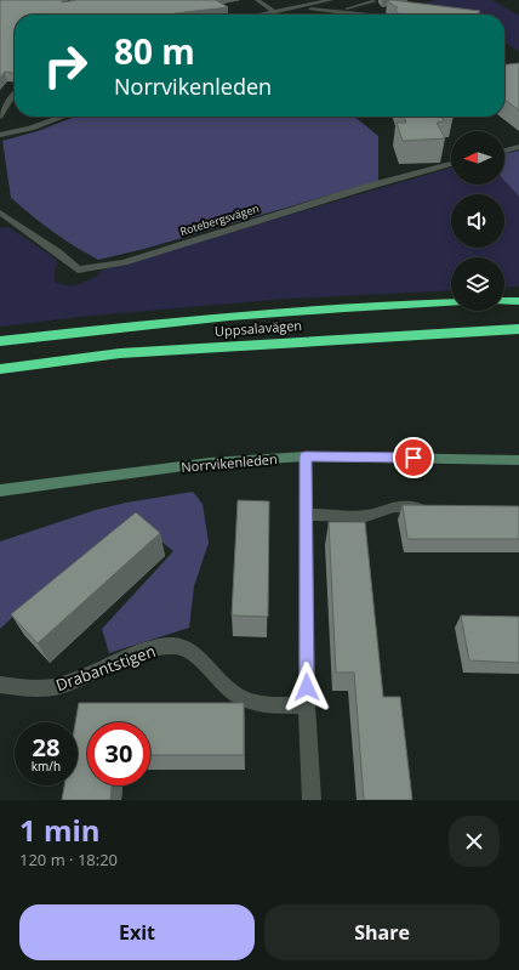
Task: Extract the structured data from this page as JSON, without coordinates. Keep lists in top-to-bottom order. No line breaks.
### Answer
{"streets":{"highway":["Uppsalavägen"],"main road":["Norrvikenleden"],"street":["Rotebergsvägen","Drabantstigen"]},"north":"left","page":{"turn":["80 m","Norrvikenleden"],"speed":"28 km/h","limit":"30","heading":["1 min","120 m · 18:20"],"buttons":["Exit","Share"]}}
